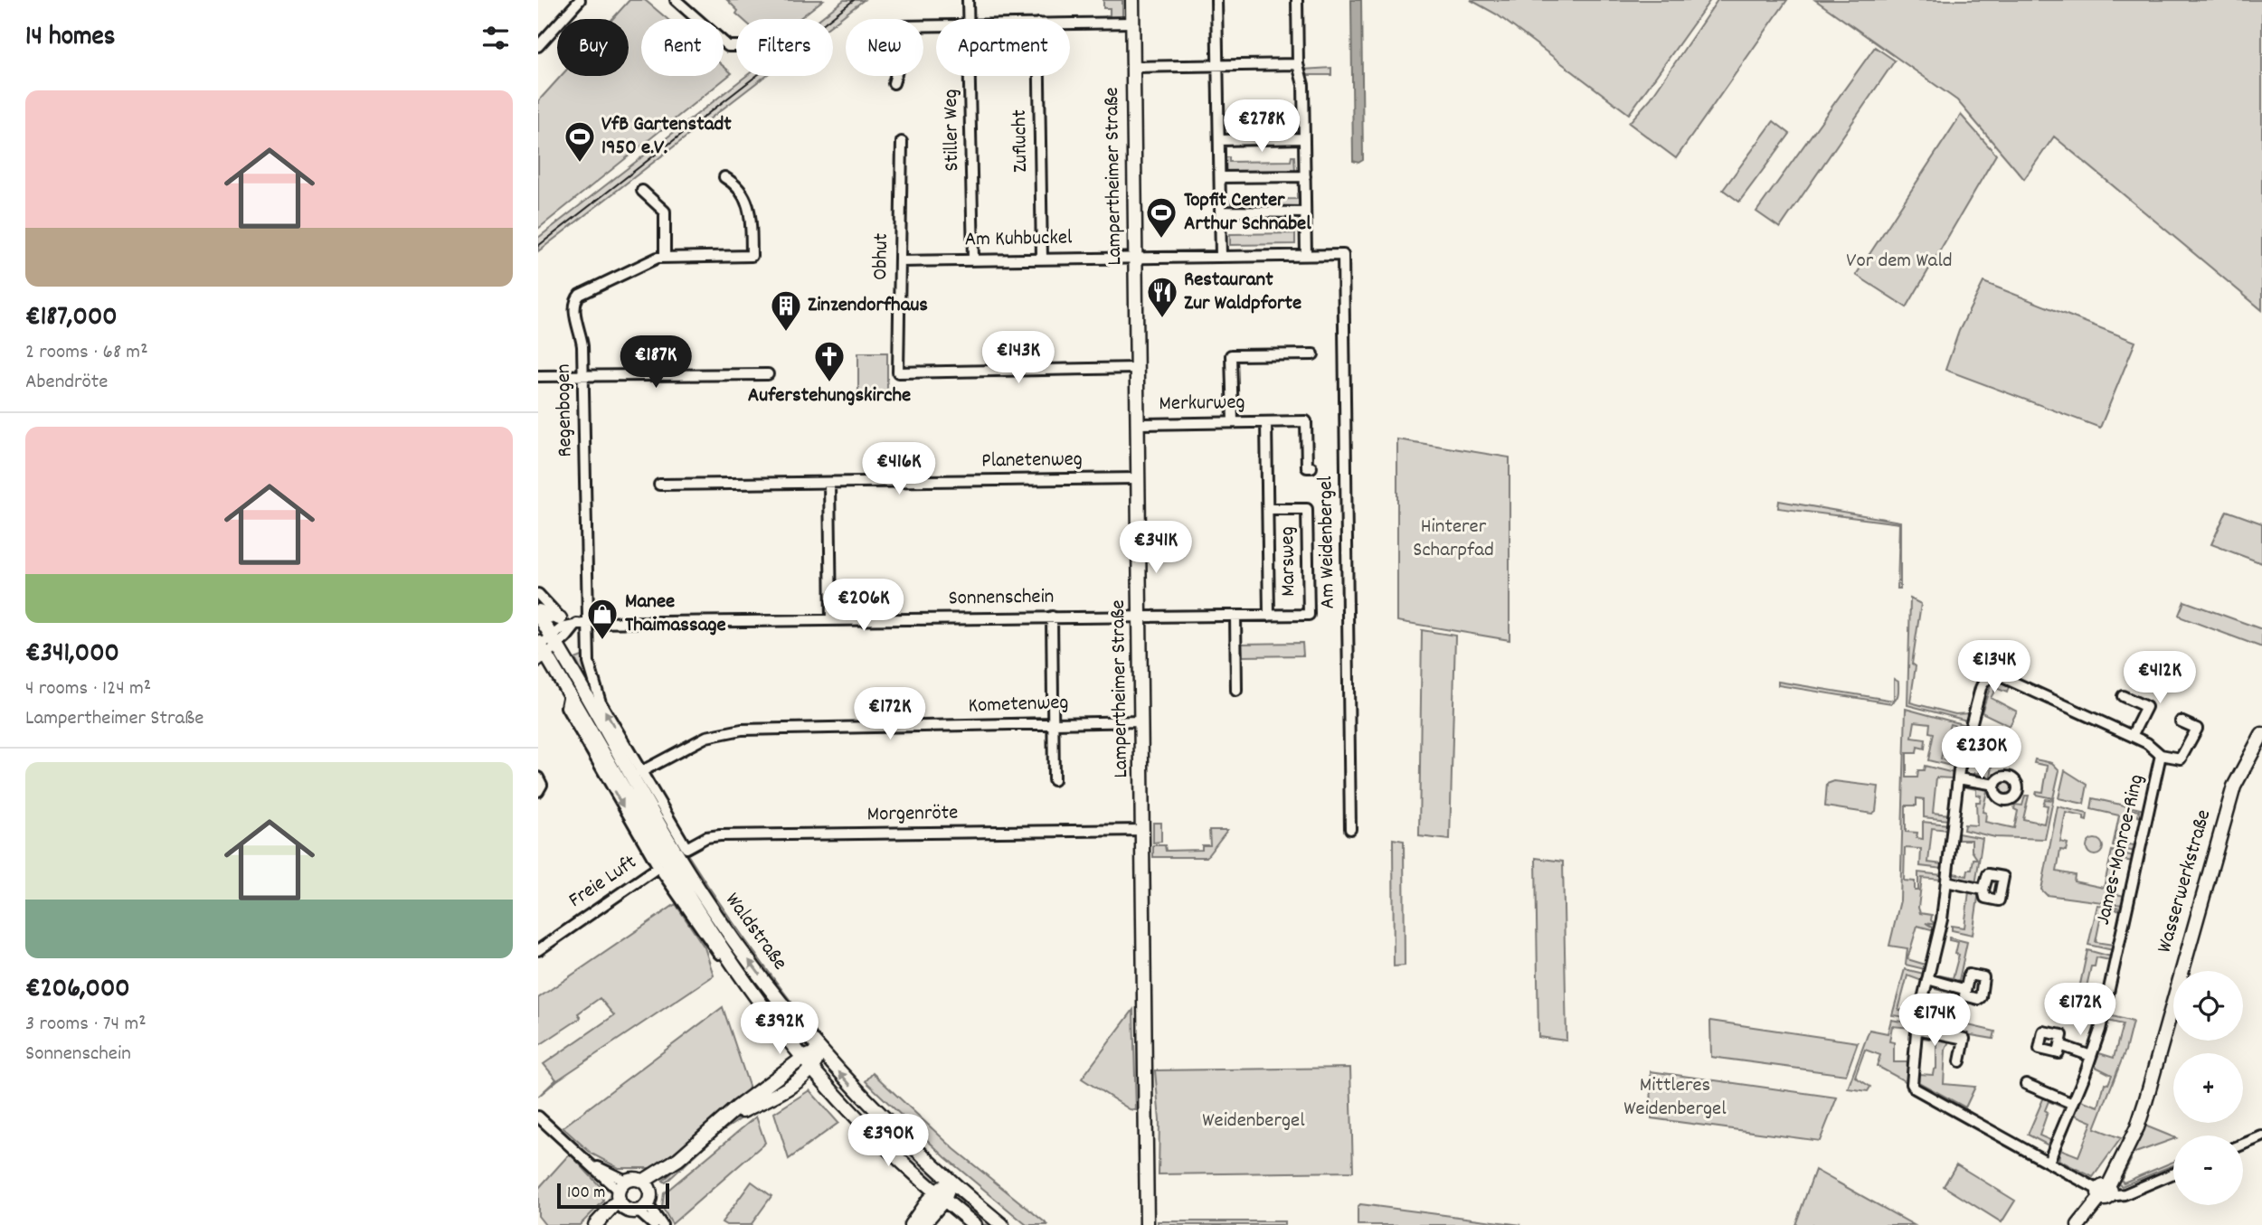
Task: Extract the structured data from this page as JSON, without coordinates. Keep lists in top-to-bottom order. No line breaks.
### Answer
{"streets":{"main road":["Lampertheimer Straße","Wasserwerkstraße","Waldstraße"],"street":["Stiller Weg","Zuflucht","Am Kuhbuckel","Obhut","Merkurweg","Regenbogen","Planetenweg","Am Weidenbergel","Marsweg","Sonnenschein","Kometenweg","Morgenröte","James-Monroe-Ring","Freie Luft"]},"crossings":[["Stiller Weg","Am Kuhbuckel"],["Zuflucht","Am Kuhbuckel"],["Lampertheimer Straße","Am Kuhbuckel"],["Lampertheimer Straße","Obhut"],["Lampertheimer Straße","Merkurweg"],["Lampertheimer Straße","Planetenweg"],["Lampertheimer Straße","Sonnenschein"],["Lampertheimer Straße","Kometenweg"],["Lampertheimer Straße","Morgenröte"],["Am Kuhbuckel","Obhut"],["Am Kuhbuckel","Am Weidenbergel"],["Merkurweg","Marsweg"],["Regenbogen","Sonnenschein"],["Marsweg","Sonnenschein"],["Kometenweg","Morgenröte"],["James-Monroe-Ring","Wasserwerkstraße"],["Freie Luft","Waldstraße"]],"parks":["Vor dem Wald","Hinterer Scharpfad","Mittleres Weidenbergel","Weidenbergel"],"places":{"sports":["VfB Gartenstadt 1950 e.V.","Topfit Center Arthur Schnabel"],"restaurant":["Restaurant Zur Waldpforte"],"building":["Zinzendorfhaus"],"church":["Auferstehungskirche"],"shop":["Manee Thaimassage"]},"scale_bar":"100 m","page":{"heading":"14 homes","chip":["Buy","Rent","Filters","New","Apartment"],"list":[{"name":"€187,000","note":"2 rooms · 68 m² · Abendröte"},{"name":"€341,000","note":"4 rooms · 124 m² · Lampertheimer Straße"},{"name":"€206,000","note":"3 rooms · 74 m² · Sonnenschein"}],"price":["€278K","€143K","€187K","€416K","€341K","€206K","€134K","€412K","€172K","€230K","€172K","€174K","€392K","€390K"],"map_buttons":["+","−"],"scale":"100 m"}}
